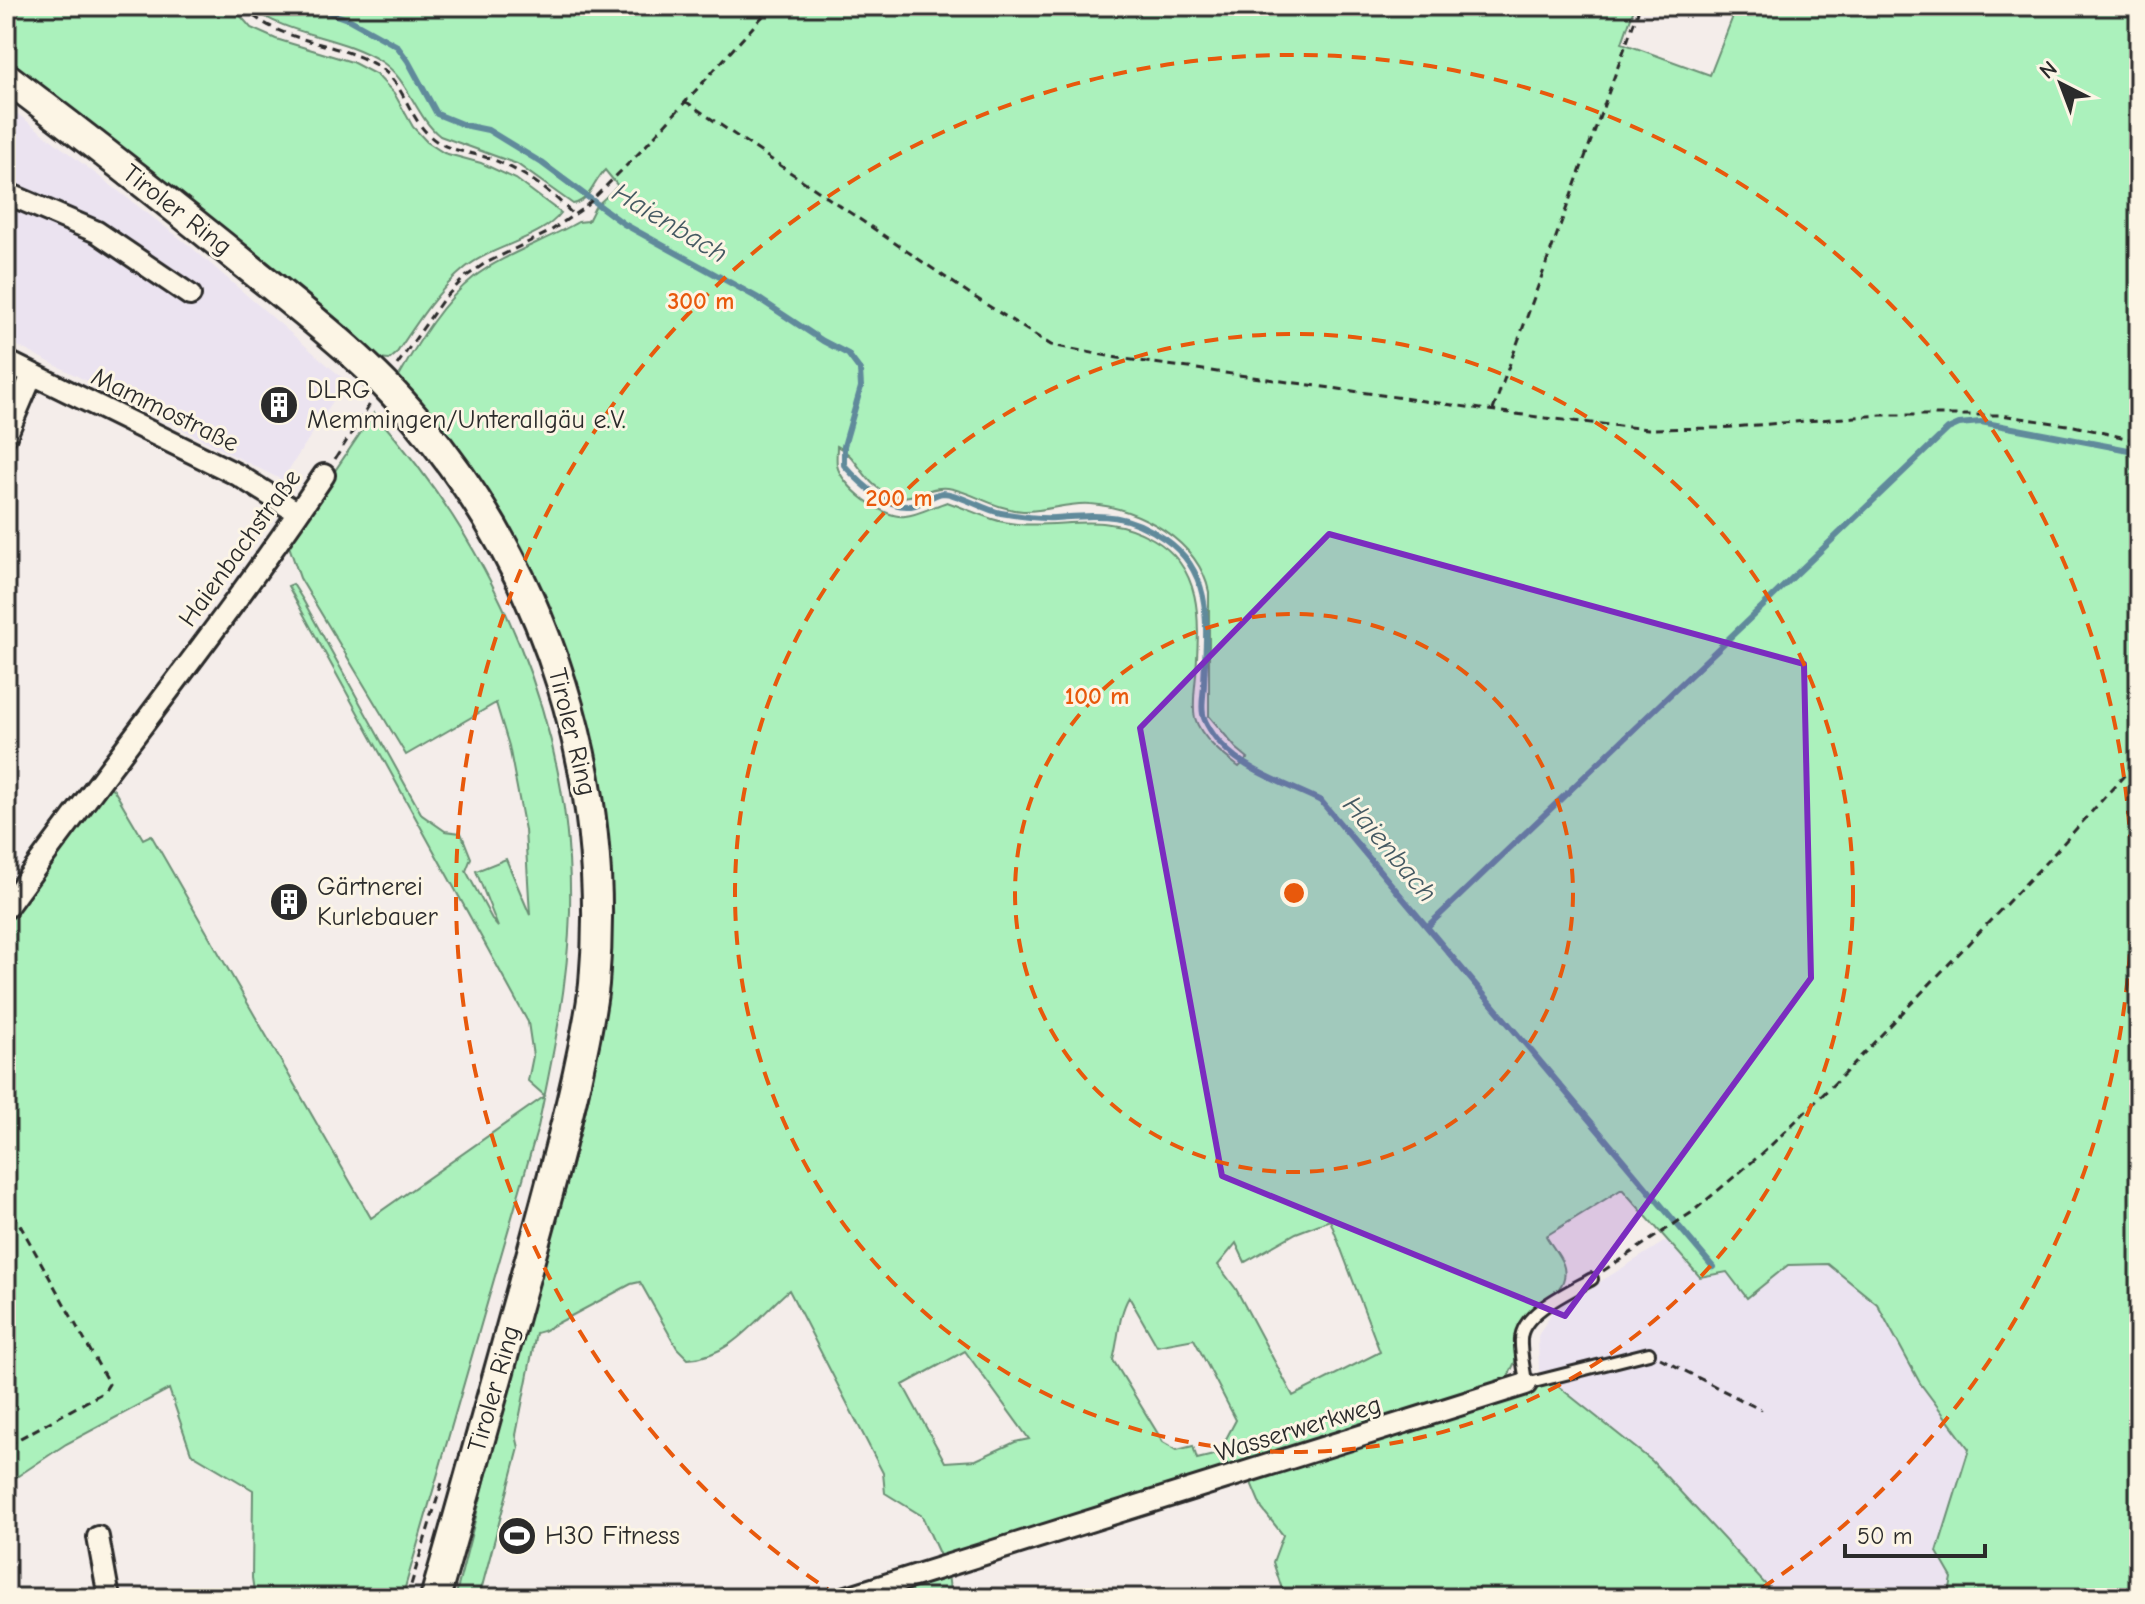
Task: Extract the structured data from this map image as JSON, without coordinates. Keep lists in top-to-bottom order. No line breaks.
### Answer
{"streets":{"main road":["Tiroler Ring"],"street":["Mammostraße","Haienbachstraße","Wasserwerkweg"]},"crossings":[["Tiroler Ring","Haienbachstraße"],["Mammostraße","Haienbachstraße"]],"water":["Haienbach"],"places":{"building":["DLRG Memmingen/Unterallgäu e.V.","Gärtnerei Kurlebauer"],"sports":["H3O Fitness"]},"scale_bar":"50 m","north":"top left","rings":["300 m","200 m","100 m"]}
